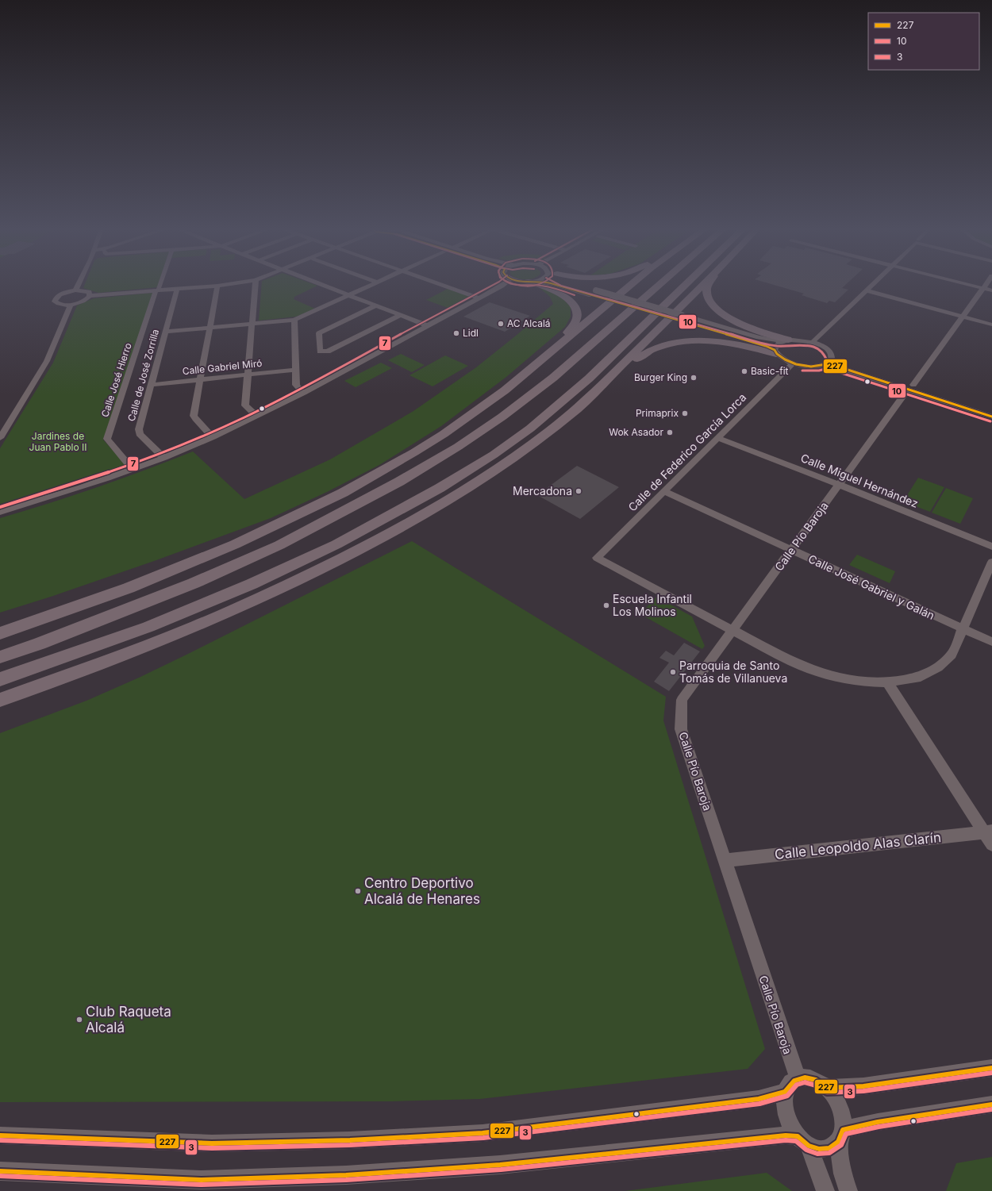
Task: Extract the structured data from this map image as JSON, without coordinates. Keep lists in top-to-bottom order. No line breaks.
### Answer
{"streets":{"street":["Calle Gabriel Miró","Calle de José Zorrilla","Calle José Hierro","Calle de Federico García Lorca","Calle Miguel Hernández","Calle Pío Baroja","Calle José Gabriel y Galán","Calle Leopoldo Alas Clarín"]},"crossings":[["Calle Gabriel Miró","Calle de José Zorrilla"],["Calle de Federico García Lorca","Calle Miguel Hernández"],["Calle de Federico García Lorca","Calle Pío Baroja"],["Calle de Federico García Lorca","Calle José Gabriel y Galán"],["Calle Miguel Hernández","Calle Pío Baroja"],["Calle Pío Baroja","Calle José Gabriel y Galán"],["Calle Pío Baroja","Calle Leopoldo Alas Clarín"]],"parks":["Jardines de Juan Pablo II"],"places":["AC Alcalá","Lidl","Basic-fit","Burger King","Primaprix","Wok Asador","Mercadona","Escuela Infantil Los Molinos","Parroquia de Santo Tomás de Villanueva","Centro Deportivo Alcalá de Henares","Club Raqueta Alcalá"],"lines":["transit line 227","transit line 10","transit line 7","transit line 3"],"legend":["227","10","3"]}
